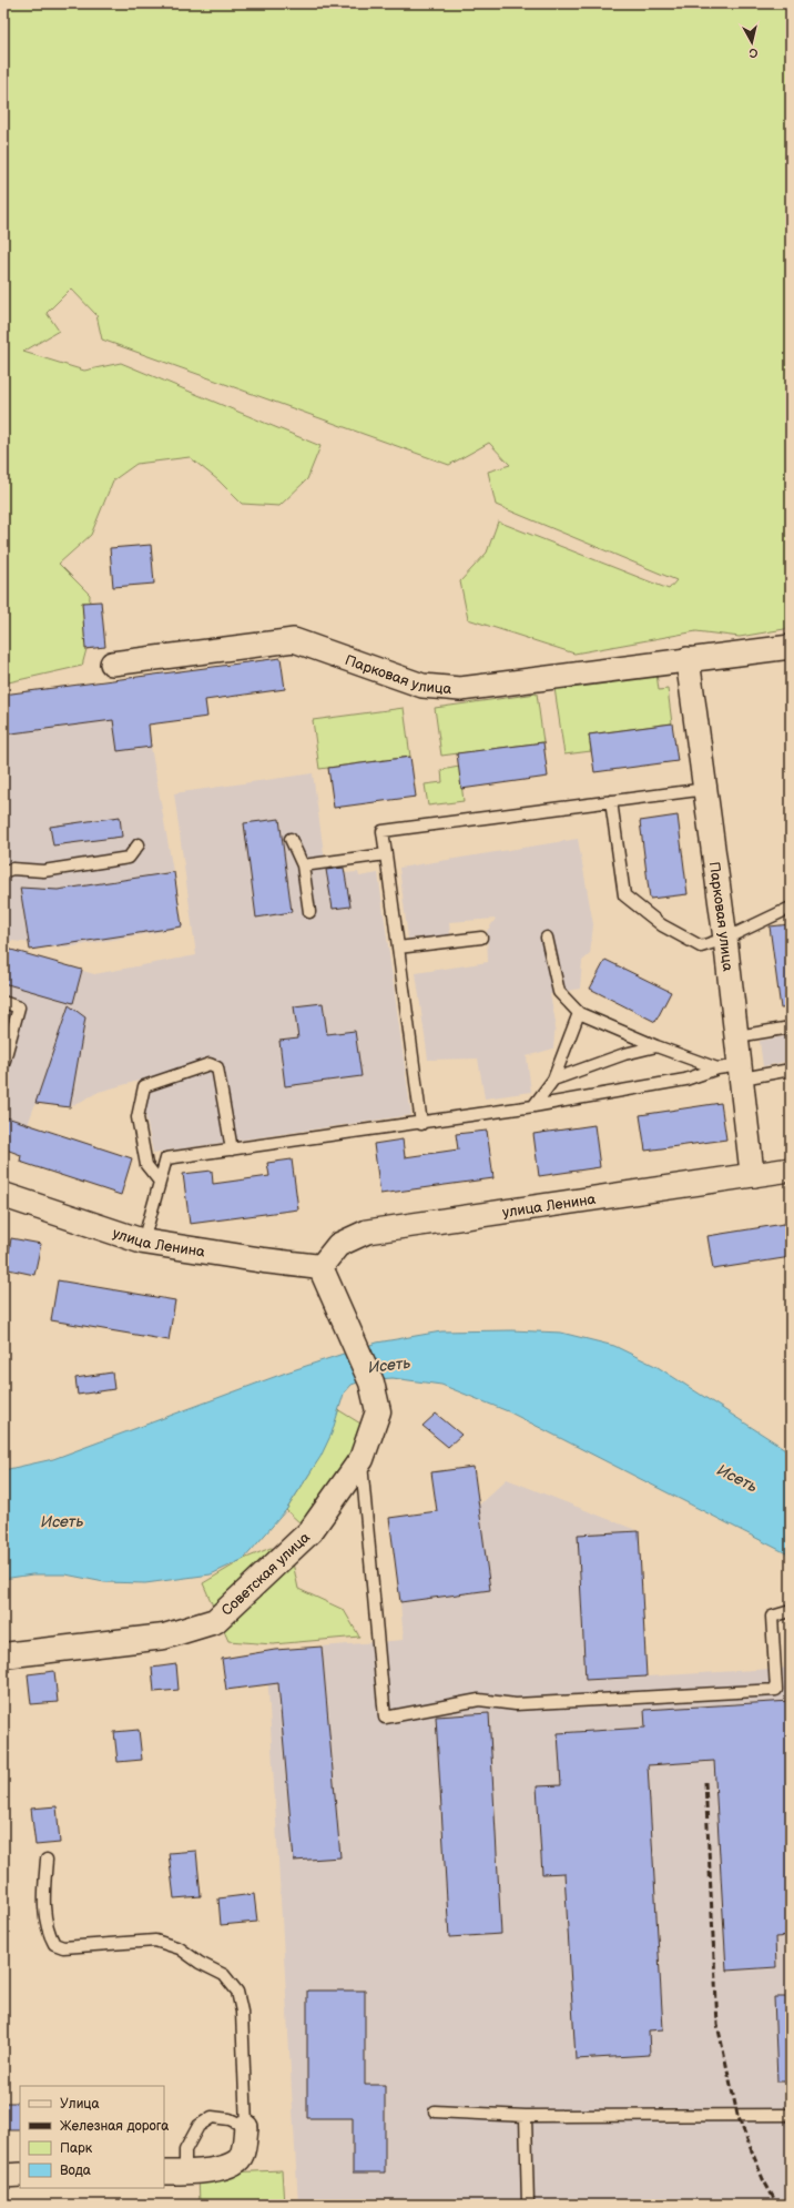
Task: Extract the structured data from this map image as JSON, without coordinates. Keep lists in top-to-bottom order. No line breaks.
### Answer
{"streets":{"street":["Парковая улица","улица Ленина","Советская улица"]},"crossings":[["Парковая улица","улица Ленина"],["улица Ленина","Советская улица"]],"water":["Исеть"],"legend":["Улица","Железная дорога","Парк","Вода"],"north":"bottom"}
